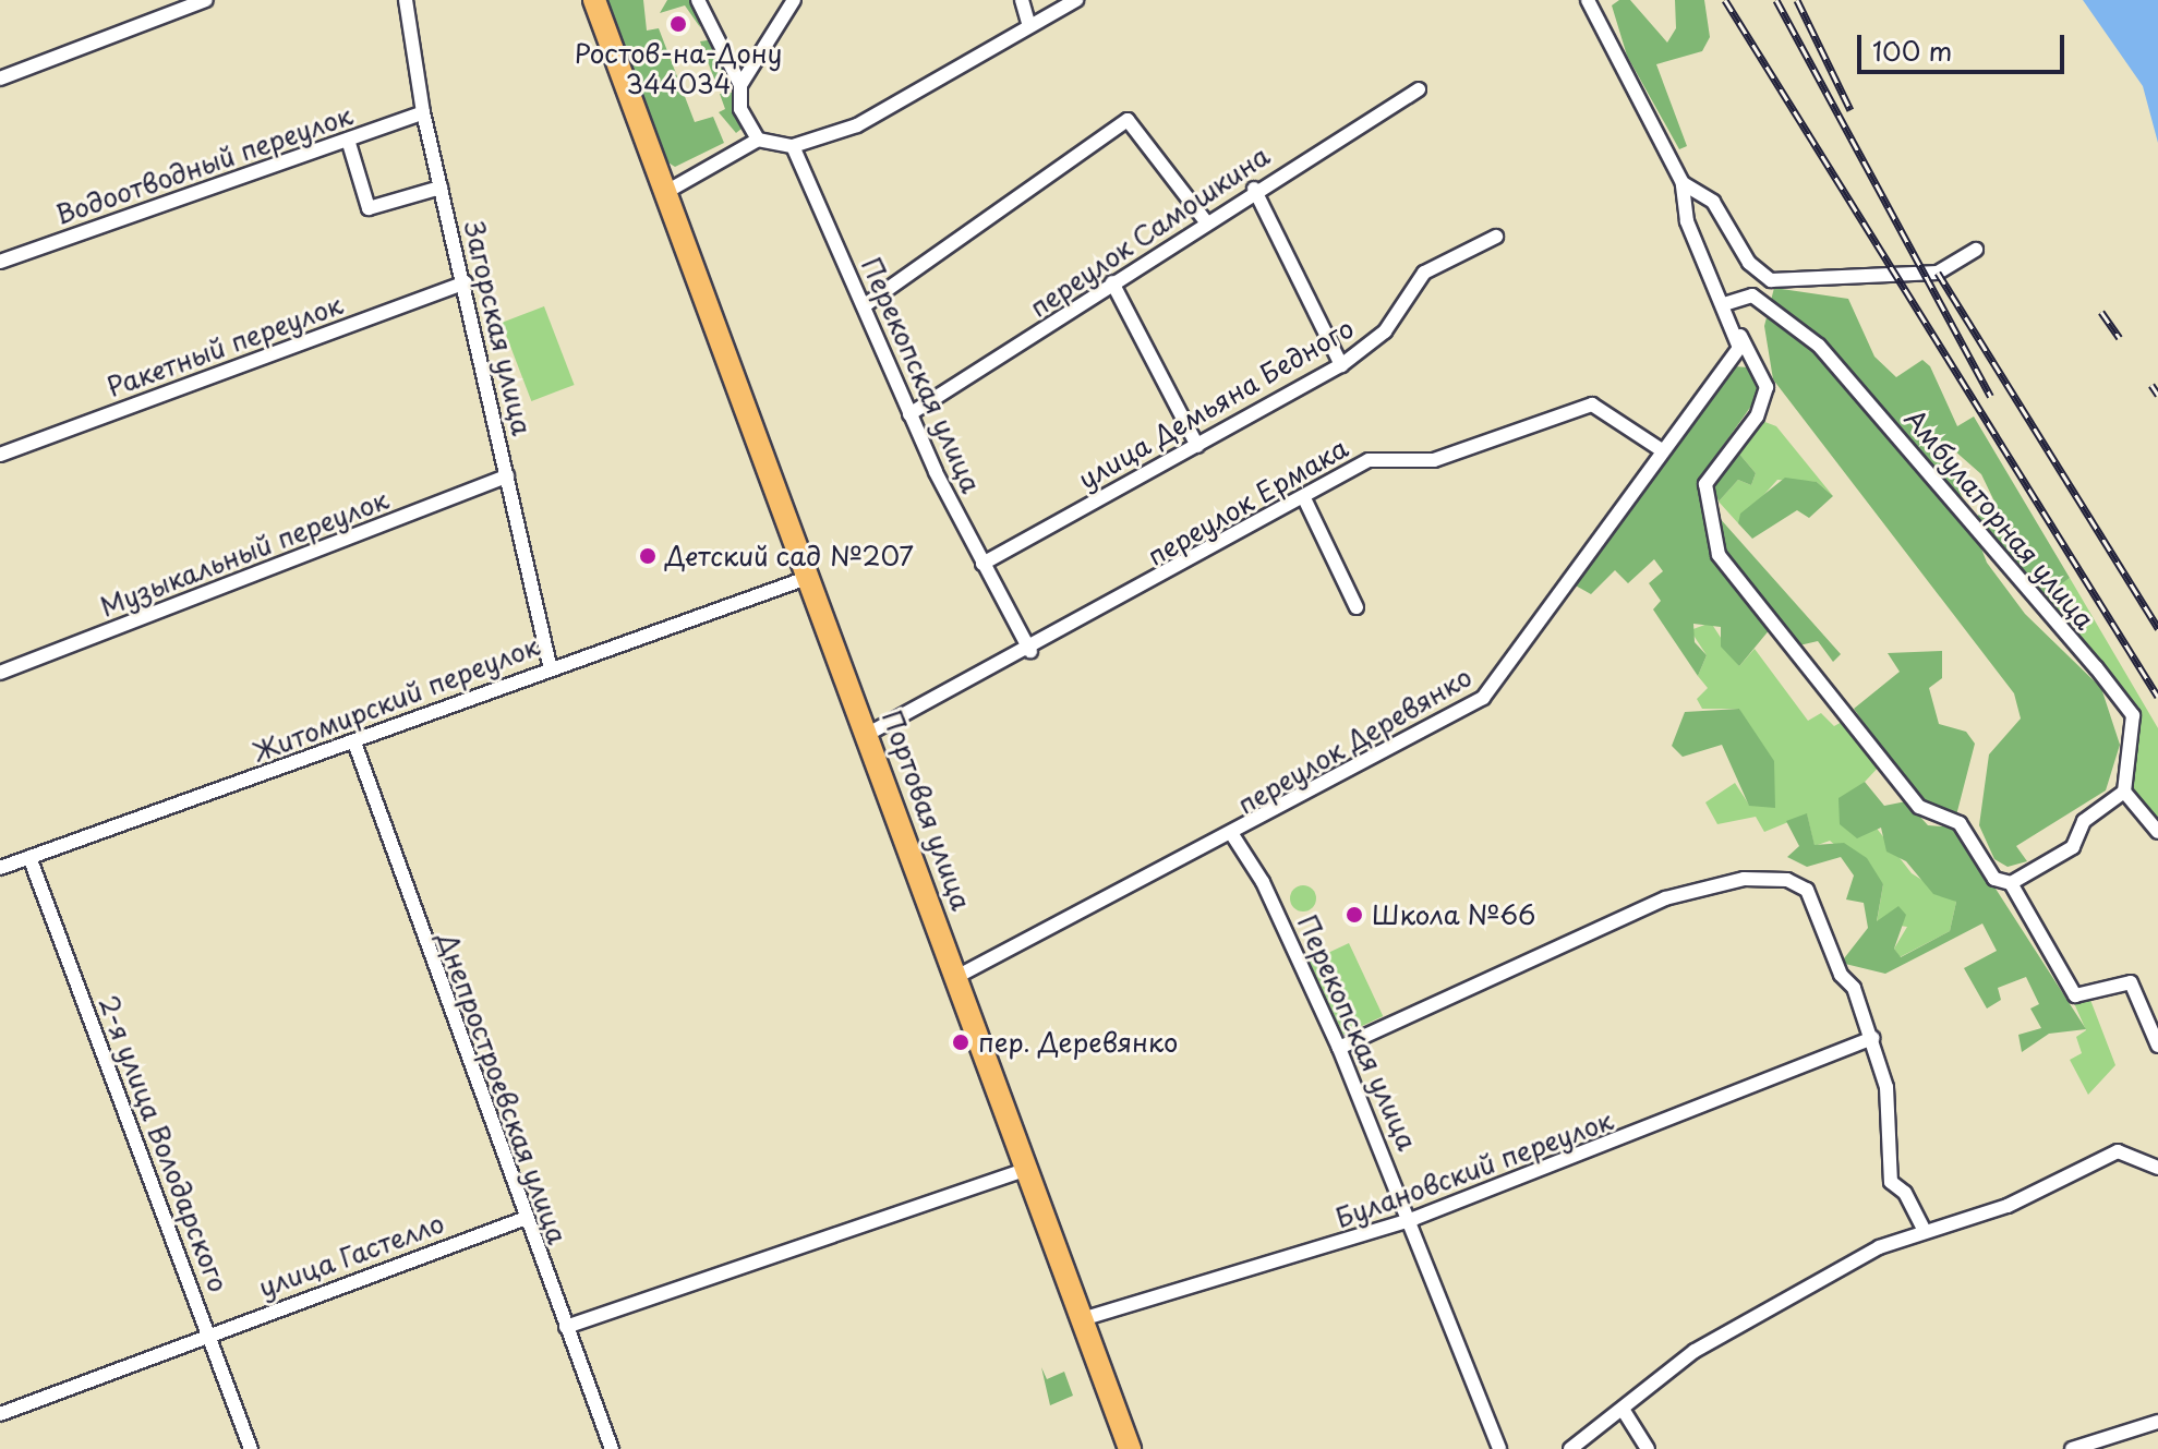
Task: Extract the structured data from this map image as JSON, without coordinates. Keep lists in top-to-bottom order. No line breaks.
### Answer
{"streets":{"main road":["Портовая улица"],"street":["Водоотводный переулок","переулок Самошкина","Загорская улица","Ракетный переулок","Перекопская улица","улица Демьяна Бедного","переулок Ермака","Амбулаторная улица","Музыкальный переулок","Житомирский переулок","переулок Деревянко","Днепростроевская улица","2-я улица Володарского","Булановский переулок","улица Гастелло"]},"crossings":[["Водоотводный переулок","Загорская улица"],["переулок Самошкина","Перекопская улица"],["Загорская улица","Ракетный переулок"],["Загорская улица","Музыкальный переулок"],["Загорская улица","Житомирский переулок"],["Перекопская улица","улица Демьяна Бедного"],["Перекопская улица","переулок Ермака"],["Перекопская улица","переулок Деревянко"],["Перекопская улица","Булановский переулок"],["переулок Ермака","переулок Деревянко"],["переулок Ермака","Портовая улица"],["Житомирский переулок","Портовая улица"],["Житомирский переулок","Днепростроевская улица"],["Житомирский переулок","2-я улица Володарского"],["переулок Деревянко","Портовая улица"],["Портовая улица","Булановский переулок"],["Днепростроевская улица","улица Гастелло"],["2-я улица Володарского","улица Гастелло"]],"places":["Ростов-на-Дону 344034","Детский сад №207","Школа №66","пер. Деревянко"],"scale_bar":"100 m"}
